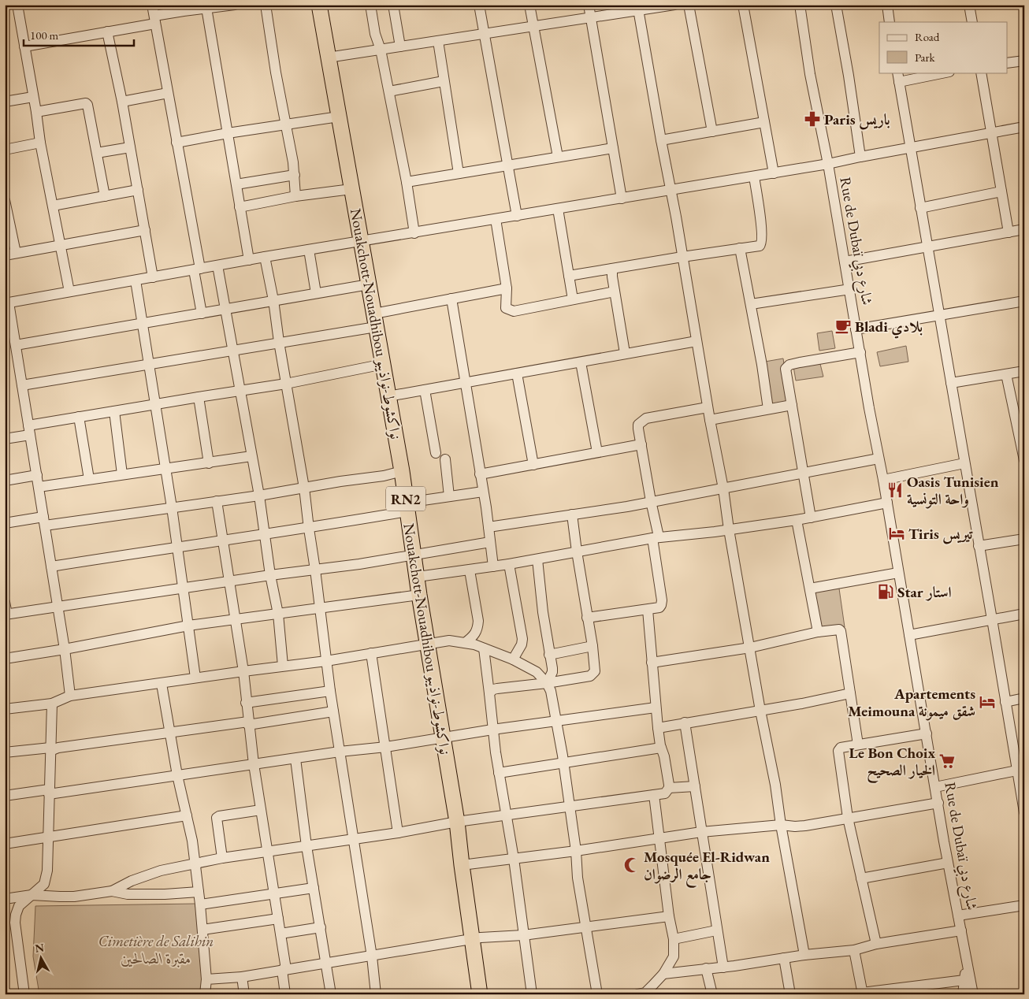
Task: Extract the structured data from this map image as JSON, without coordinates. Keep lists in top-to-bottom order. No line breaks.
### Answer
{"streets":{"highway":["Nouakchott-Nouadhibou نواكشوط-نواذيبو","RN2"],"street":["Rue de Dubaï شارع دبي"]},"parks":["Cimetière de Salihin مقبرة الصالحين"],"places":{"pharmacy":["Paris باريس"],"cafe":["Bladi بلادي"],"restaurant":["Oasis Tunisien واحة التونسية"],"hotel":["Tiris تيريس","Apartements Meimouna شقق ميمونة"],"fuel station":["Star استار"],"supermarket":["Le Bon Choix الخيار الصحيح"],"mosque":["Mosquée El-Ridwan جامع الرضوان"]},"legend":["Road","Park"],"scale_bar":"100 m","north":"top"}
